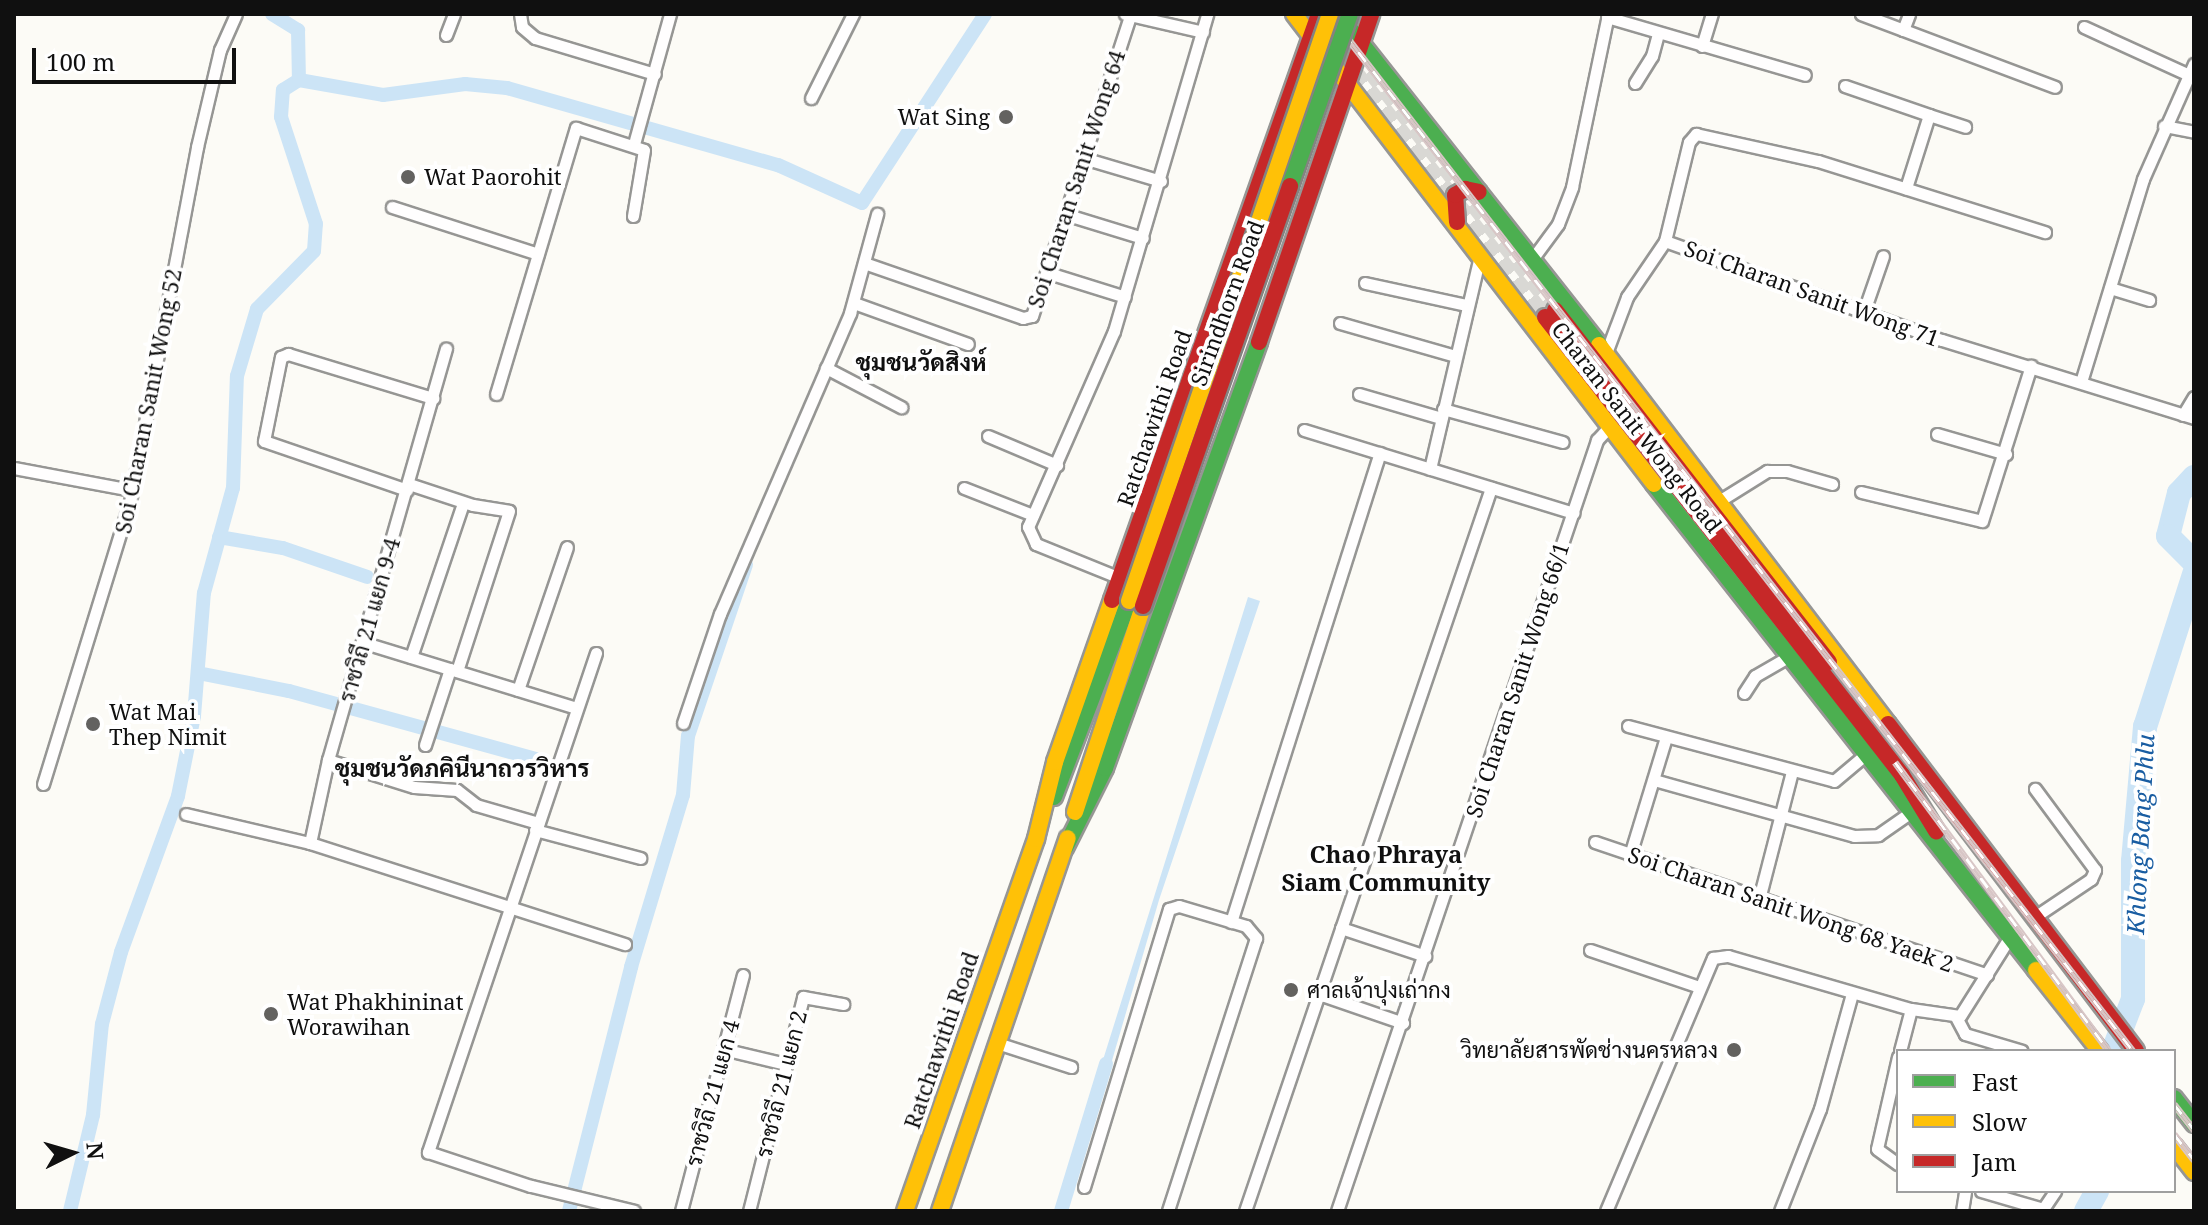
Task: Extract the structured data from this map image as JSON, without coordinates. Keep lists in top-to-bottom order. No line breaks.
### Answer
{"streets":{"main road":["Sirindhorn Road","Ratchawithi Road","Charan Sanit Wong Road"],"street":["Soi Charan Sanit Wong 64","Soi Charan Sanit Wong 71","Soi Charan Sanit Wong 52","ราชวิถี 21 แยก 9-4","Soi Charan Sanit Wong 66/1","Soi Charan Sanit Wong 68 Yaek 2","ราชวิถี 21 แยก 2","ราชวิถี 21 แยก 4"]},"crossings":[["Soi Charan Sanit Wong 71","Charan Sanit Wong Road"],["Sirindhorn Road","Ratchawithi Road"],["Ratchawithi Road","Charan Sanit Wong Road"],["Charan Sanit Wong Road","Soi Charan Sanit Wong 66/1"]],"districts":["ชุมชนวัดสิงห์","ชุมชนวัดภคินีนาถวรวิหาร","Chao Phraya Siam Community"],"water":["Khlong Bang Phlu"],"places":["Wat Sing","Wat Paorohit","Wat Mai Thep Nimit","ศาลเจ้าปุงเถ่ากง","Wat Phakhininat Worawihan","วิทยาลัยสารพัดช่างนครหลวง"],"legend":["Fast","Slow","Jam"],"scale_bar":"100 m","north":"right"}
